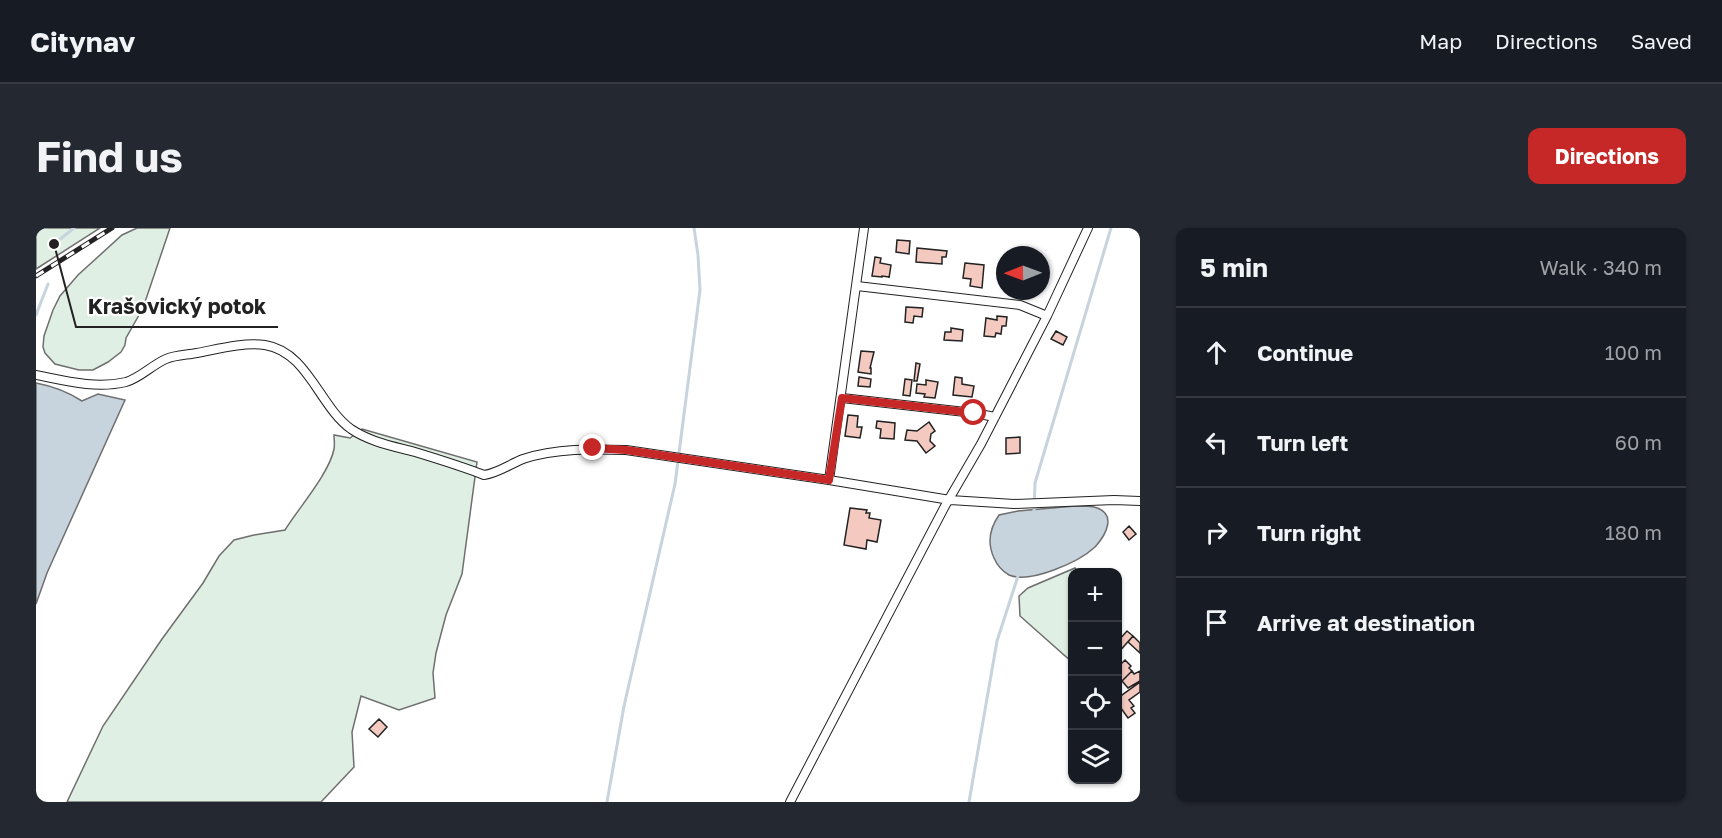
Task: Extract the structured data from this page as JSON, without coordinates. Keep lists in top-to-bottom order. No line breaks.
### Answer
{"places":["Krašovický potok"],"north":"left","page":{"header":"Citynav","nav":["Map","Directions","Saved"],"buttons":"Directions","title":"Find us","heading":["5 min","Walk · 340 m"],"list":[["Continue","100 m"],["Turn left","60 m"],["Turn right","180 m"],"Arrive at destination"],"map_buttons":["+","−"]}}
